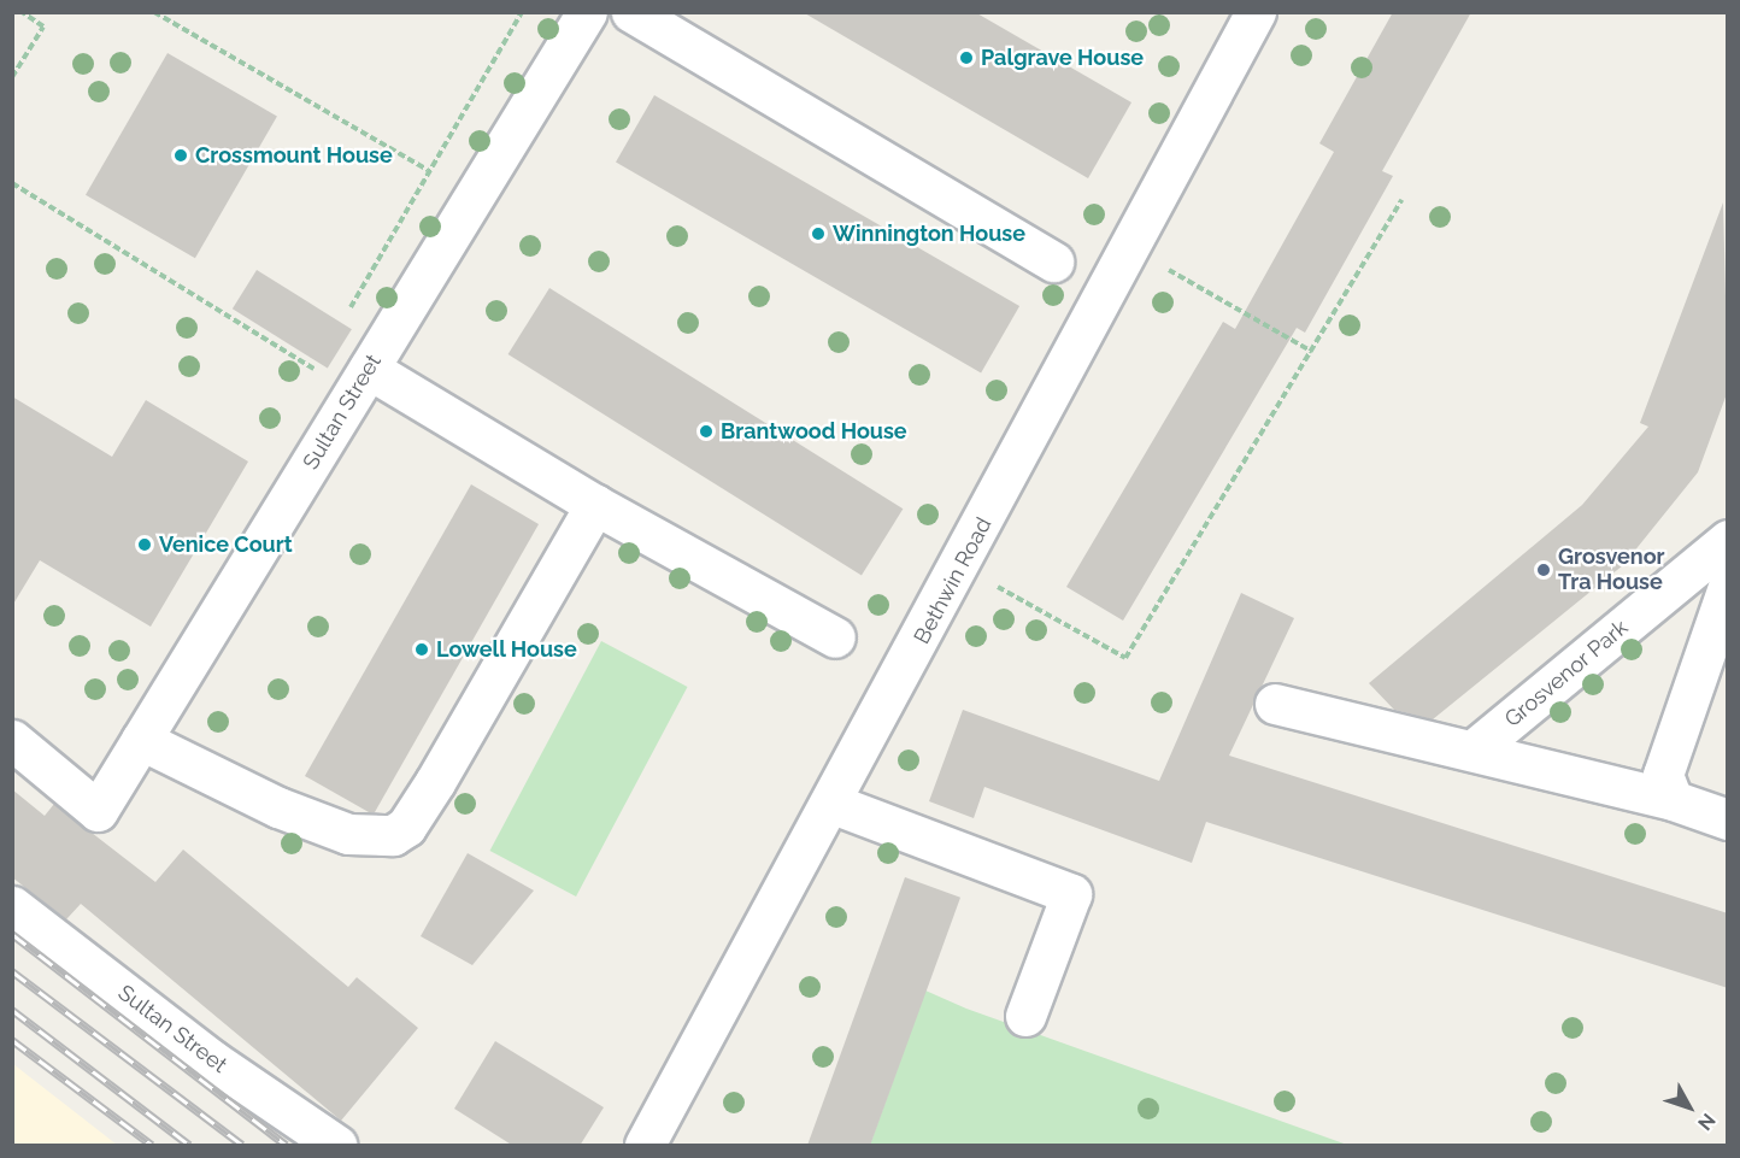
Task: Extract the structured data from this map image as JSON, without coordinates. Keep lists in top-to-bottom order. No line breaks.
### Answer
{"streets":{"street":["Sultan Street","Bethwin Road","Grosvenor Park"]},"places":["Palgrave House","Crossmount House","Winnington House","Brantwood House","Venice Court","Grosvenor Tra House","Lowell House"],"north":"bottom right"}
